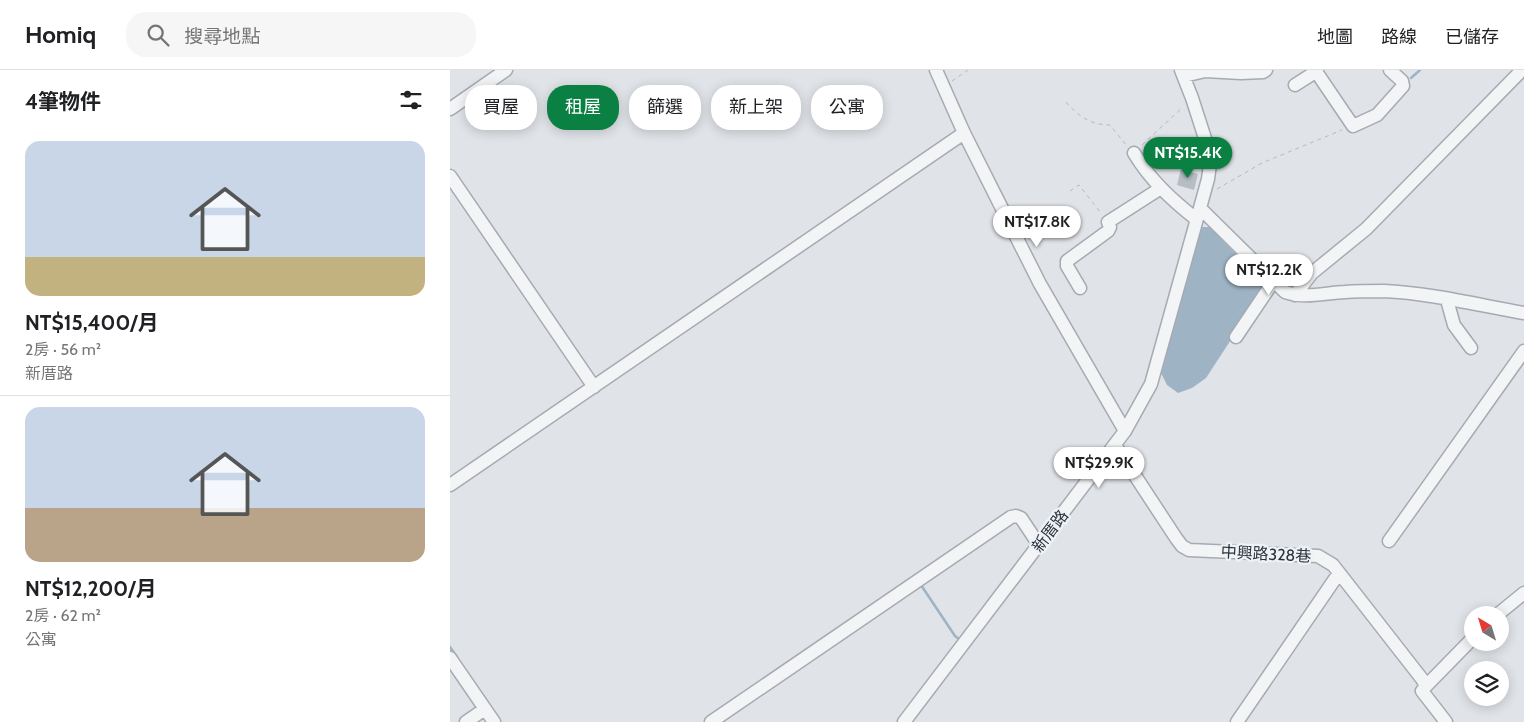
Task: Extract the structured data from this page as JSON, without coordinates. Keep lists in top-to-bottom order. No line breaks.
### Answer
{"streets":{"street":["新厝路","中興路328巷"]},"crossings":[["新厝路","中興路328巷"]],"north":"top left","page":{"header":"Homiq","search":"搜尋地點","nav":["地圖","路線","已儲存"],"heading":"4筆物件","chip":["買屋","租屋","篩選","新上架","公寓"],"list":[{"name":"NT$15,400/月","note":"2房 · 56 m² · 新厝路"},{"name":"NT$12,200/月","note":"2房 · 62 m² · 公寓"}],"price":["NT$15.4K","NT$17.8K","NT$12.2K","NT$29.9K"]}}
